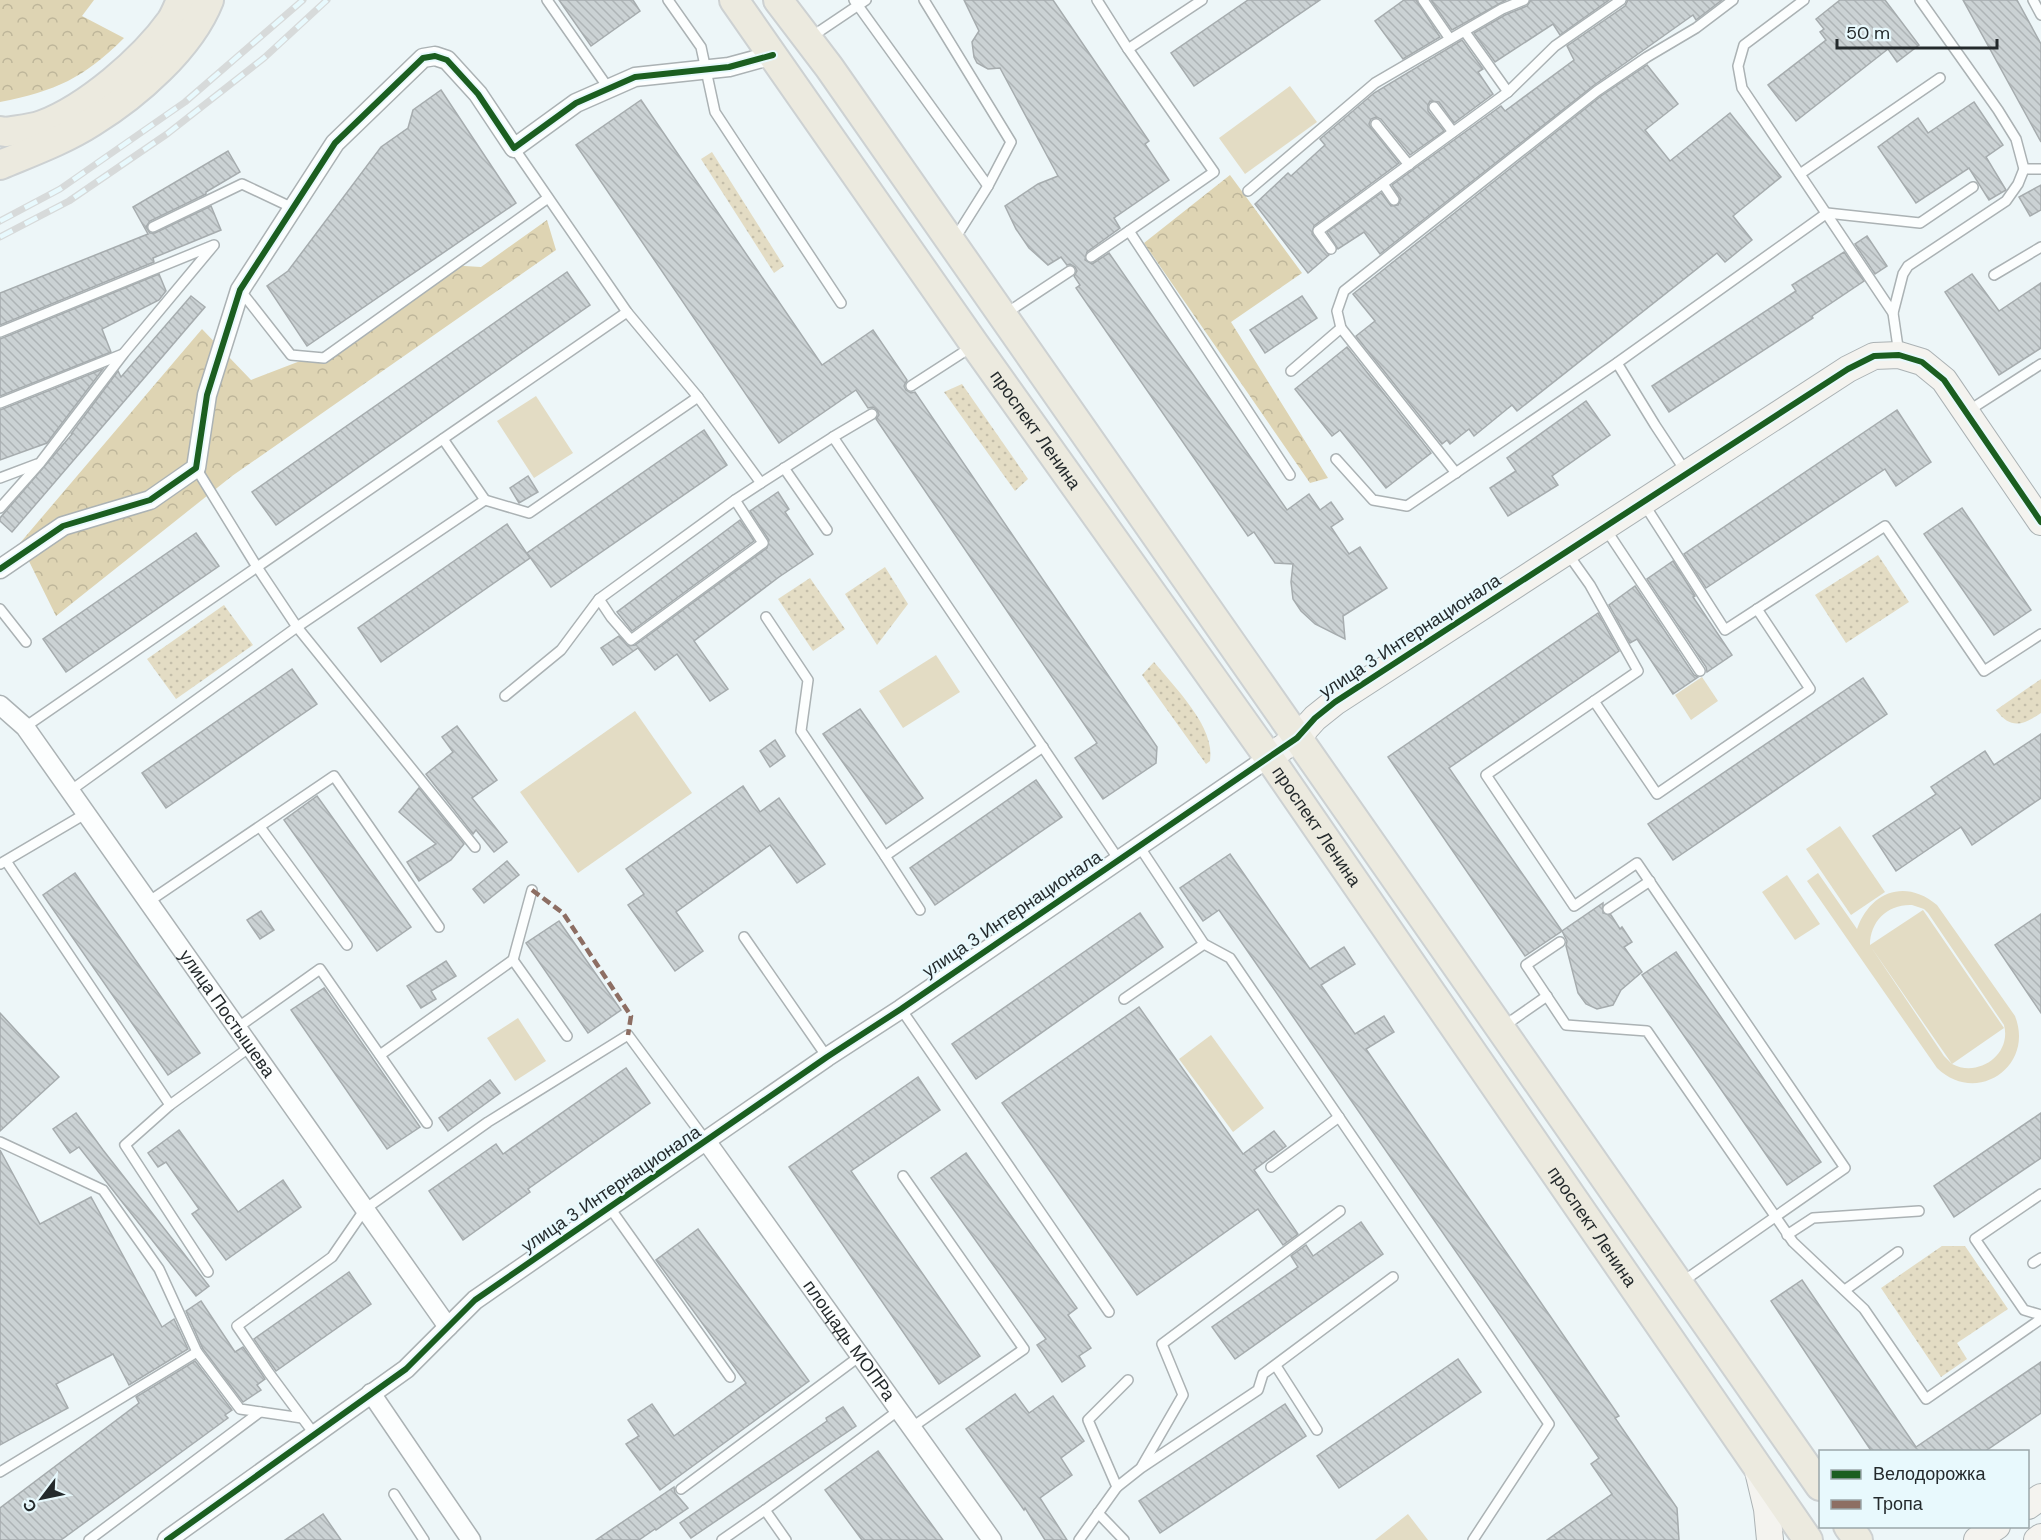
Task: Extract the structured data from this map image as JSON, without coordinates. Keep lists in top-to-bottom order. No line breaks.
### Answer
{"streets":{"main road":["проспект Ленина"],"street":["улица 3 Интернационала","улица Постышева","площадь МОПРа"]},"crossings":[["проспект Ленина","улица 3 Интернационала"],["улица 3 Интернационала","улица Постышева"],["улица 3 Интернационала","площадь МОПРа"]],"legend":["Велодорожка","Тропа"],"scale_bar":"50 m","north":"bottom left"}
